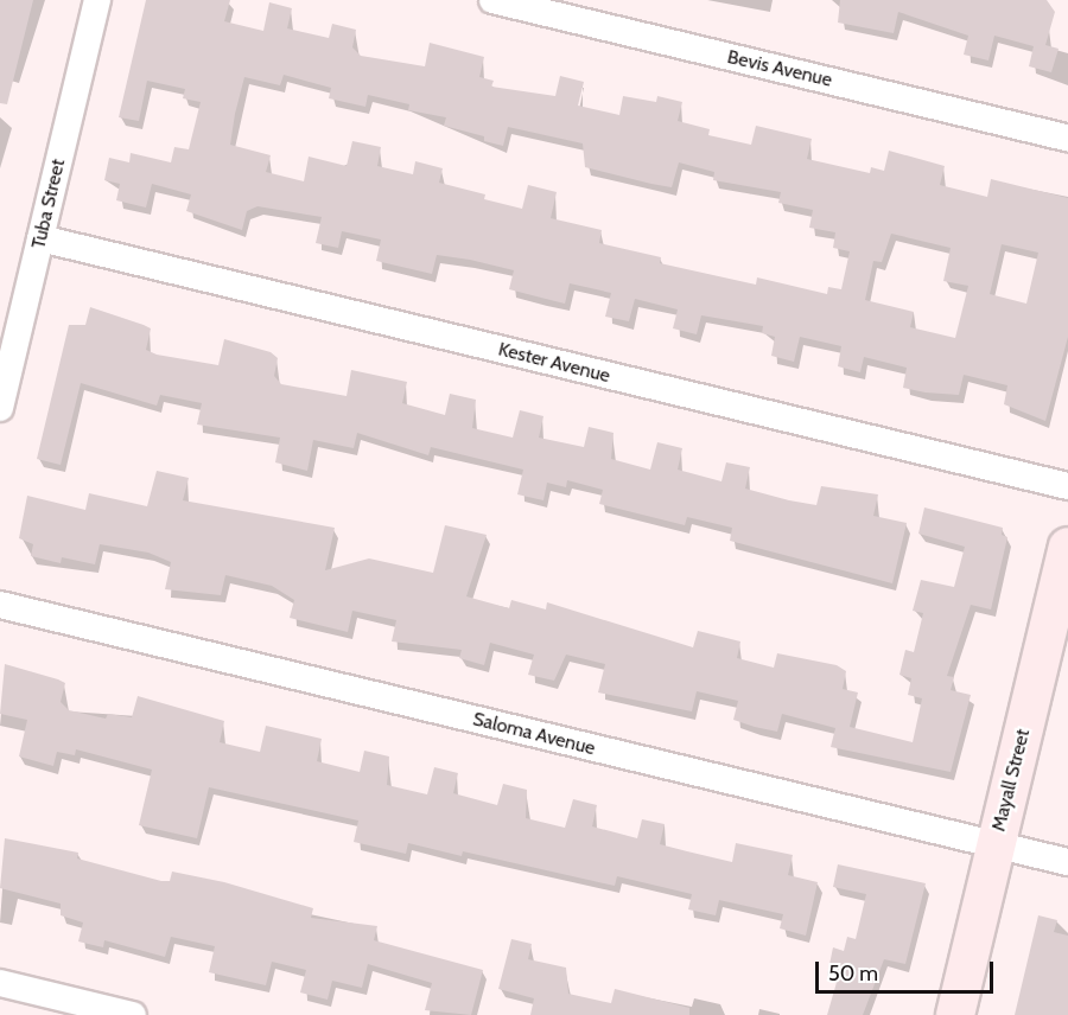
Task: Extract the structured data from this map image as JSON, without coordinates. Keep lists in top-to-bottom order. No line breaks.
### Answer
{"streets":{"street":["Bevis Avenue","Tuba Street","Kester Avenue","Saloma Avenue","Mayall Street"]},"crossings":[["Tuba Street","Kester Avenue"],["Saloma Avenue","Mayall Street"]],"scale_bar":"50 m"}
